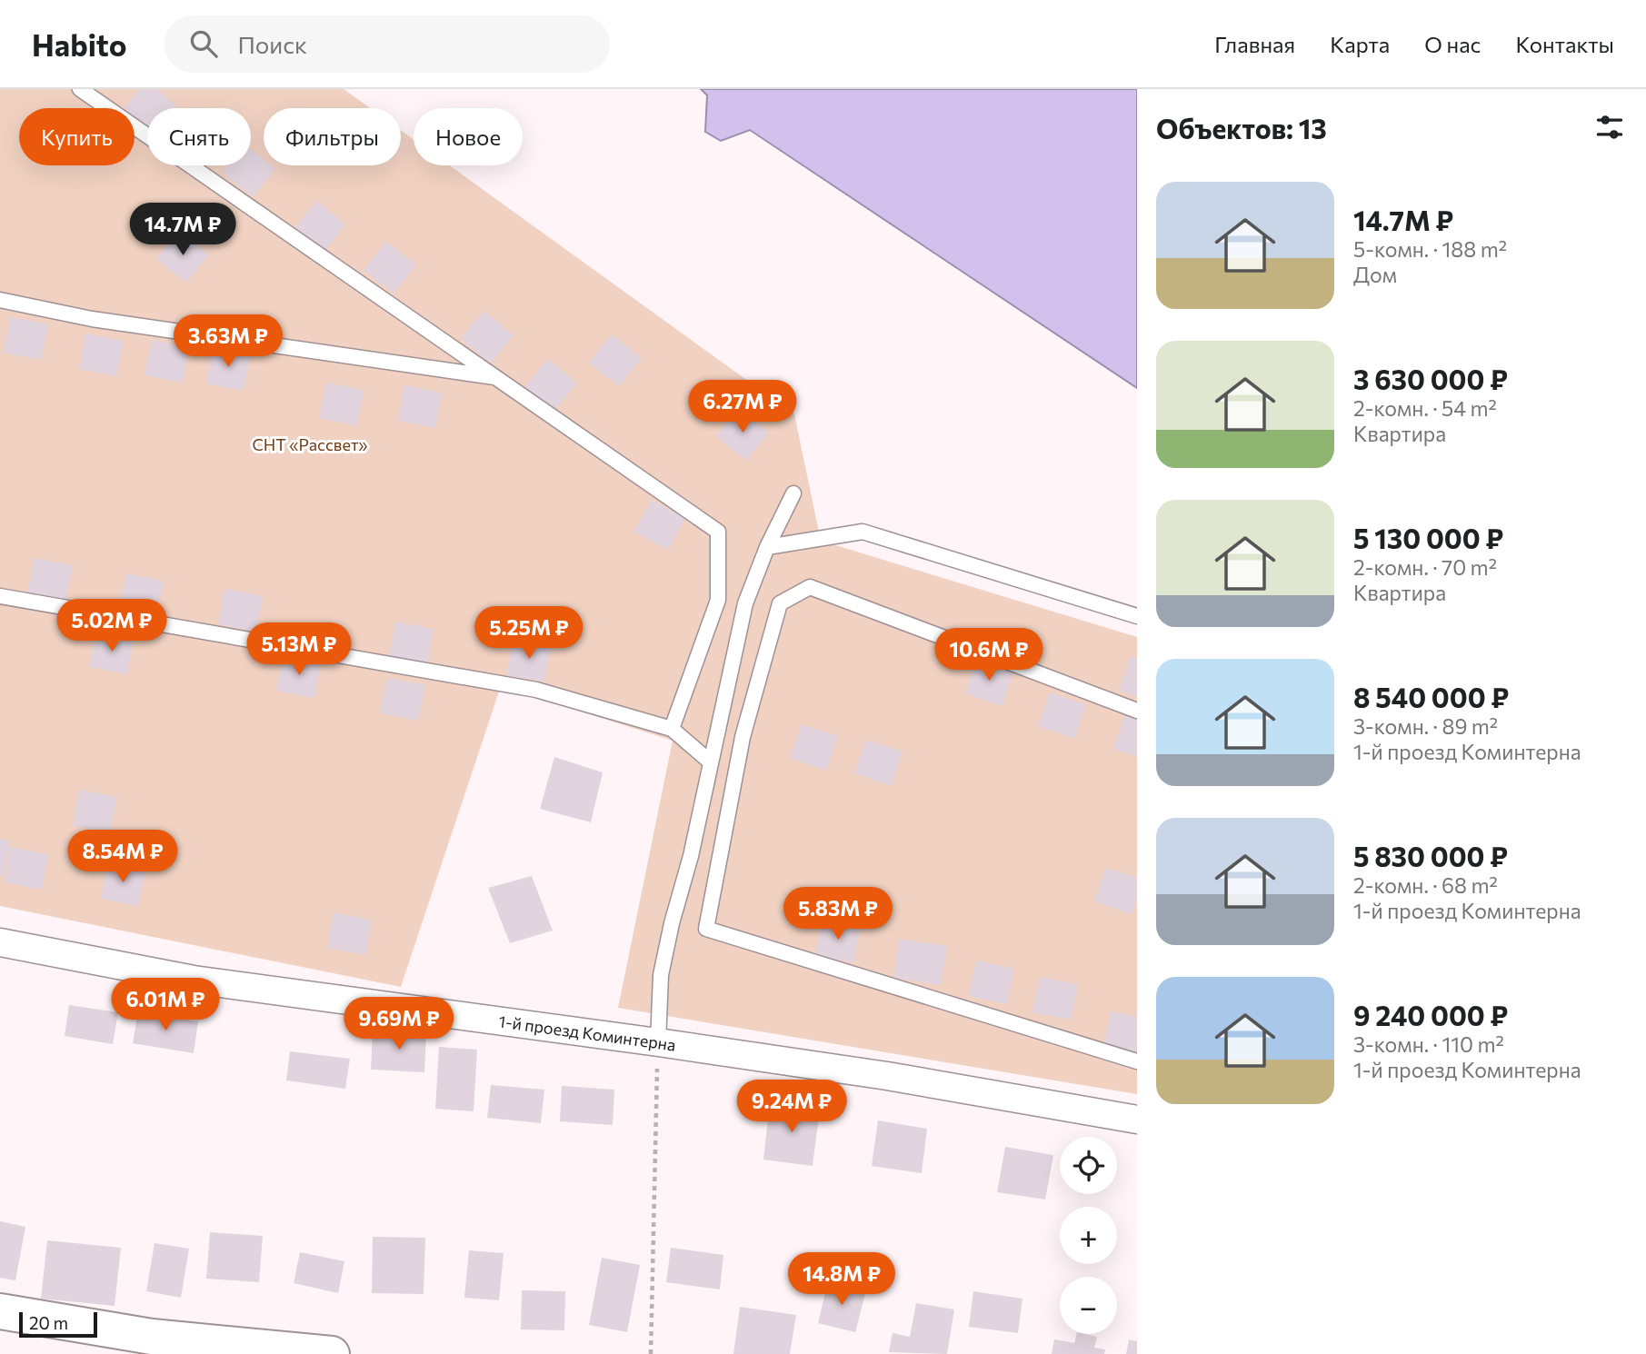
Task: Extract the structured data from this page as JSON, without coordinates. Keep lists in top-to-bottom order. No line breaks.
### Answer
{"streets":{"street":["1-й проезд Коминтерна"]},"parks":["СНТ «Рассвет»"],"scale_bar":"20 m","page":{"header":"Habito","search":"Поиск","nav":["Главная","Карта","О нас","Контакты"],"heading":"Объектов: 13","chip":["Купить","Снять","Фильтры","Новое"],"list":[{"name":"14.7M ₽","note":"5-комн. · 188 m² · Дом"},{"name":"3 630 000 ₽","note":"2-комн. · 54 m² · Квартира"},{"name":"5 130 000 ₽","note":"2-комн. · 70 m² · Квартира"},{"name":"8 540 000 ₽","note":"3-комн. · 89 m² · 1-й проезд Коминтерна"},{"name":"5 830 000 ₽","note":"2-комн. · 68 m² · 1-й проезд Коминтерна"},{"name":"9 240 000 ₽","note":"3-комн. · 110 m² · 1-й проезд Коминтерна"}],"price":["14.7M ₽","3.63M ₽","6.27M ₽","5.02M ₽","5.25M ₽","5.13M ₽","10.6M ₽","8.54M ₽","5.83M ₽","6.01M ₽","9.69M ₽","9.24M ₽","14.8M ₽"],"map_buttons":["+","−"],"scale":"20 m"}}
